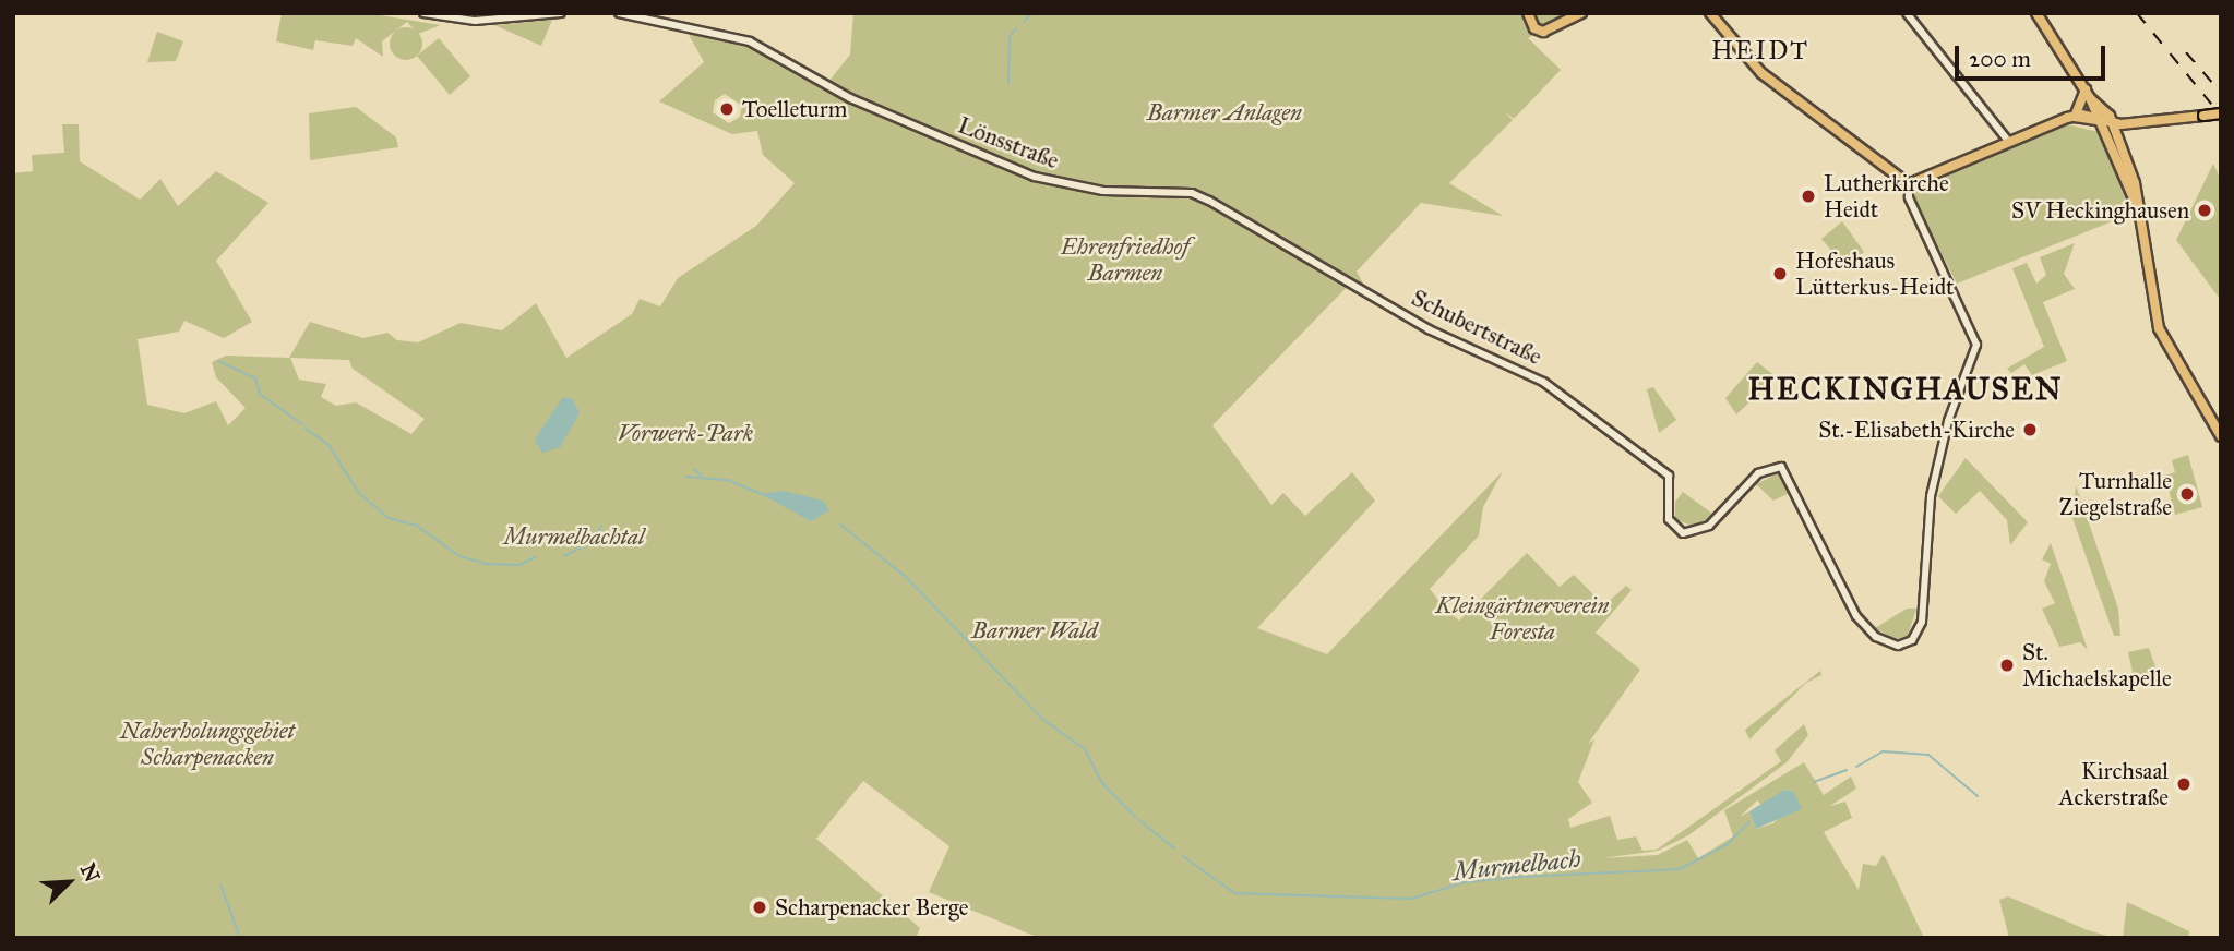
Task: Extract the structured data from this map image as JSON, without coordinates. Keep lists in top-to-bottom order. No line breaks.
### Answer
{"streets":{"street":["Lönsstraße","Schubertstraße"]},"crossings":[["Lönsstraße","Schubertstraße"]],"districts":["HEIDT","HECKINGHAUSEN"],"water":["Murmelbach"],"parks":["Barmer Anlagen","Ehrenfriedhof Barmen","Vorwerk-Park","Murmelbachtal","Kleingärtnerverein Foresta","Barmer Wald","Naherholungsgebiet Scharpenacken"],"places":["Toelleturm","Lutherkirche Heidt","SV Heckinghausen","Hofeshaus Lütterkus-Heidt","St.-Elisabeth-Kirche","Turnhalle Ziegelstraße","St. Michaelskapelle","Kirchsaal Ackerstraße","Scharpenacker Berge"],"scale_bar":"200 m","north":"top right"}
